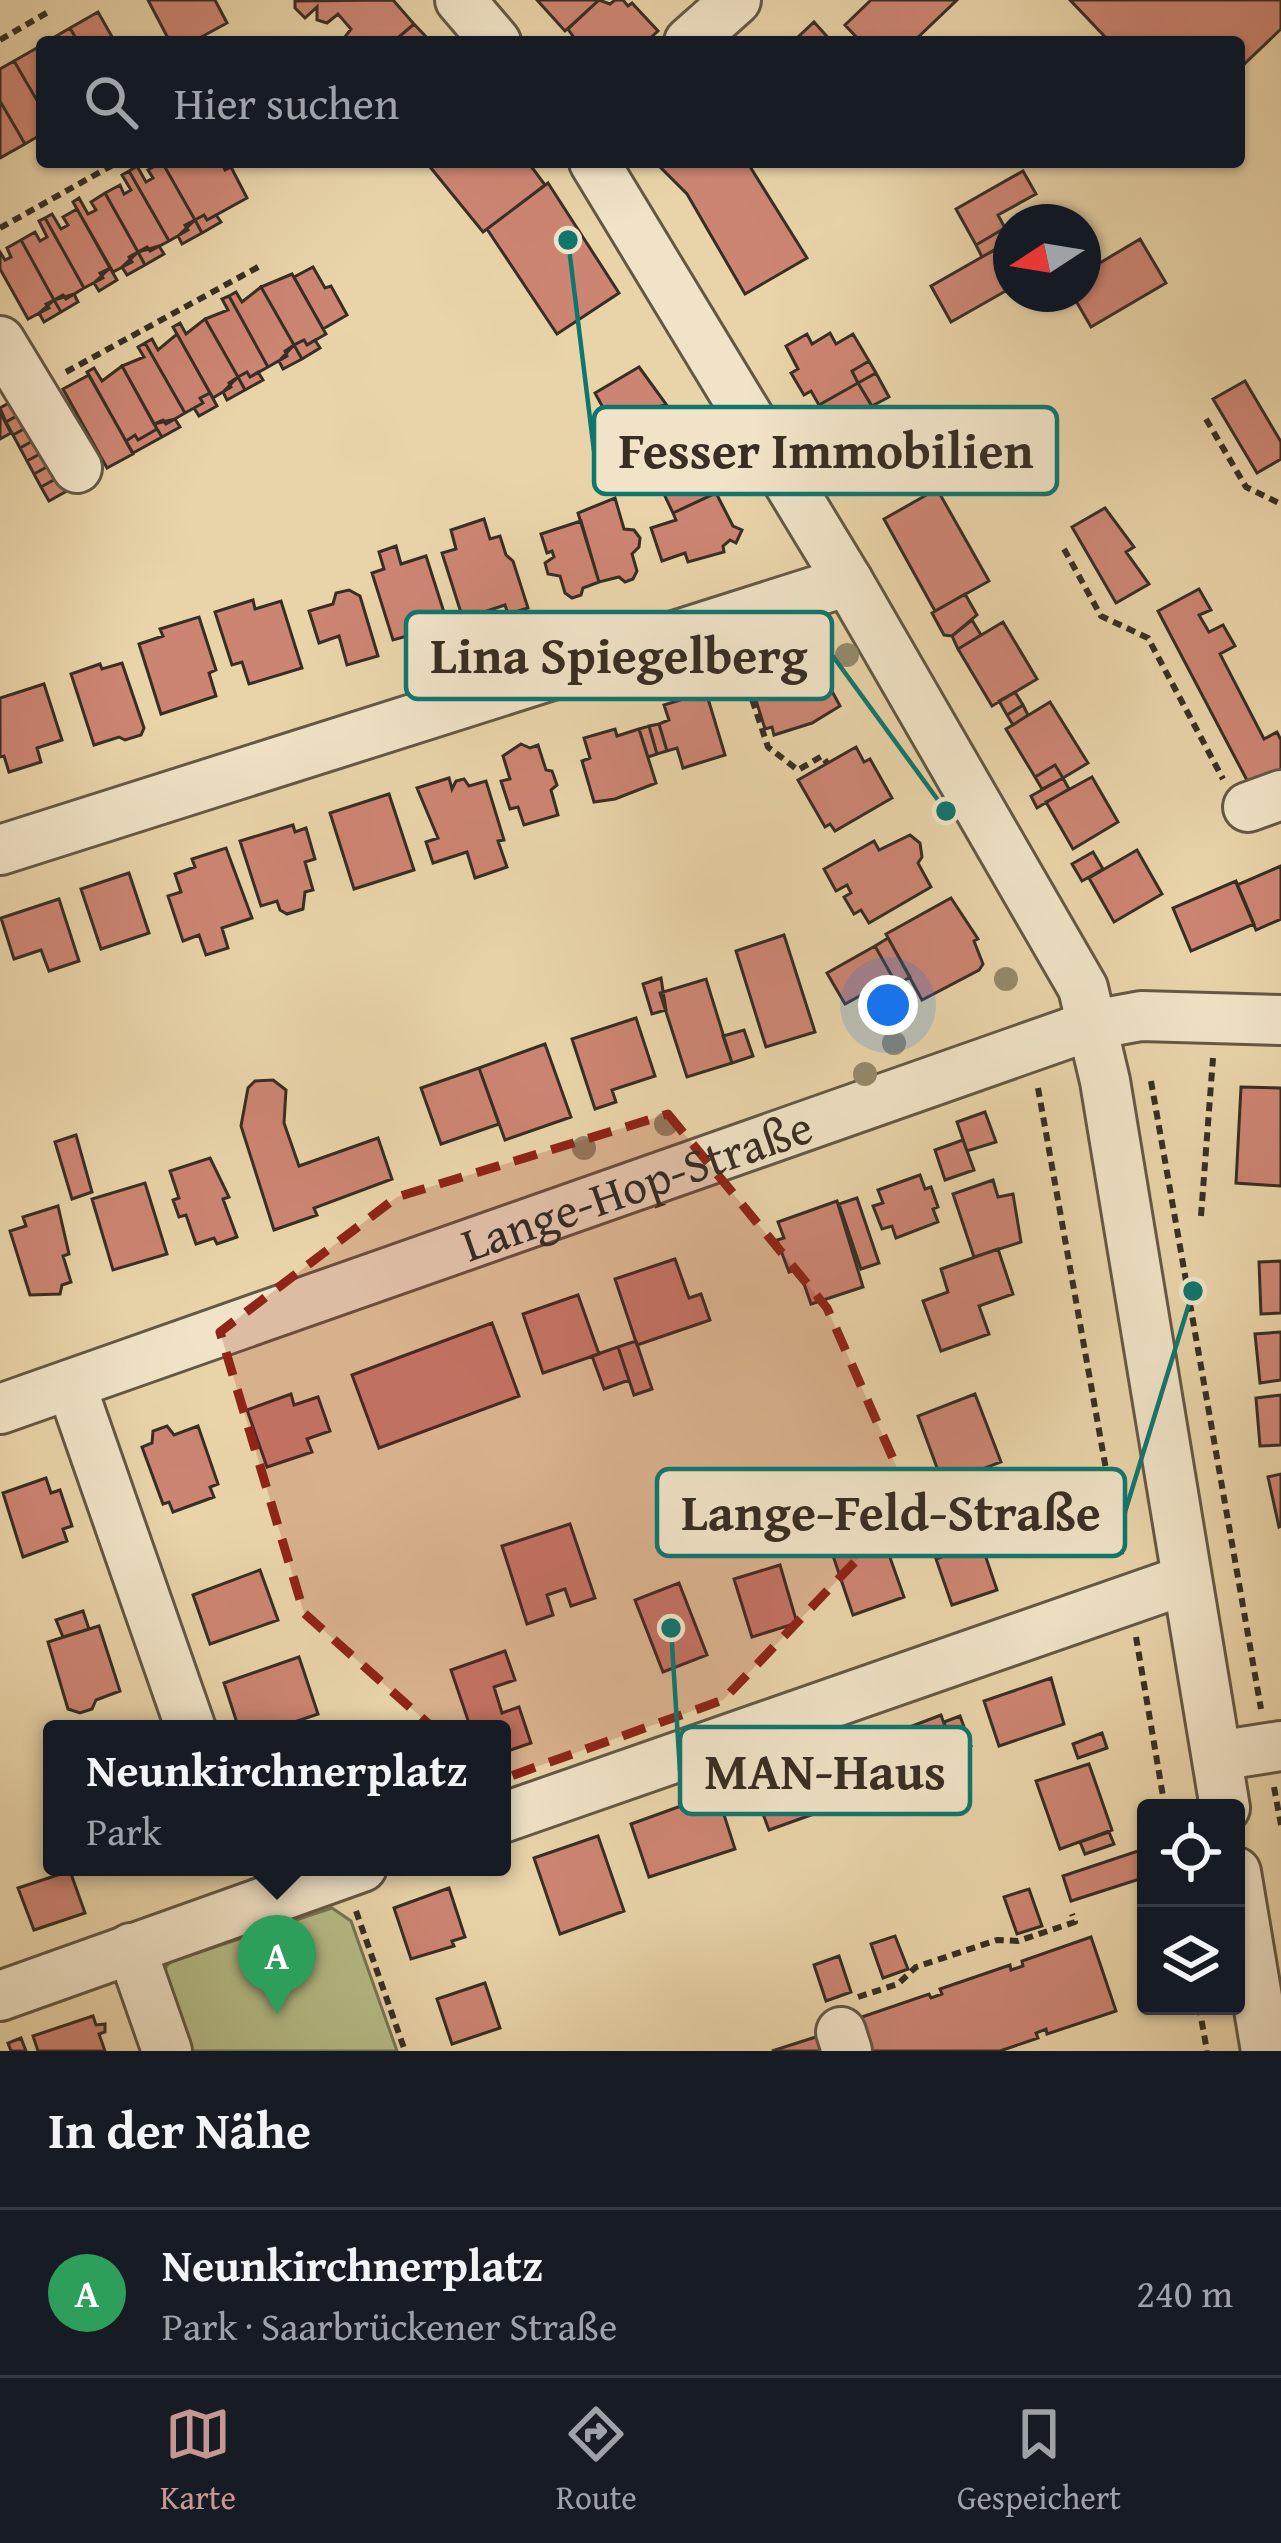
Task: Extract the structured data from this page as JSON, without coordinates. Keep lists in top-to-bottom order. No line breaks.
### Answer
{"streets":{"street":["Lange-Hop-Straße"]},"places":["Fesser Immobilien","Lina Spiegelberg","Lange-Feld-Straße","MAN-Haus"],"north":"left","page":{"search":"Hier suchen","popup":["Neunkirchnerplatz","Park"],"pins":"A","heading":"In der Nähe","list":[{"mark":"A","name":"Neunkirchnerplatz","note":"Park · Saarbrückener Straße","value":"240 m"}],"nav":["Karte","Route","Gespeichert"]}}
